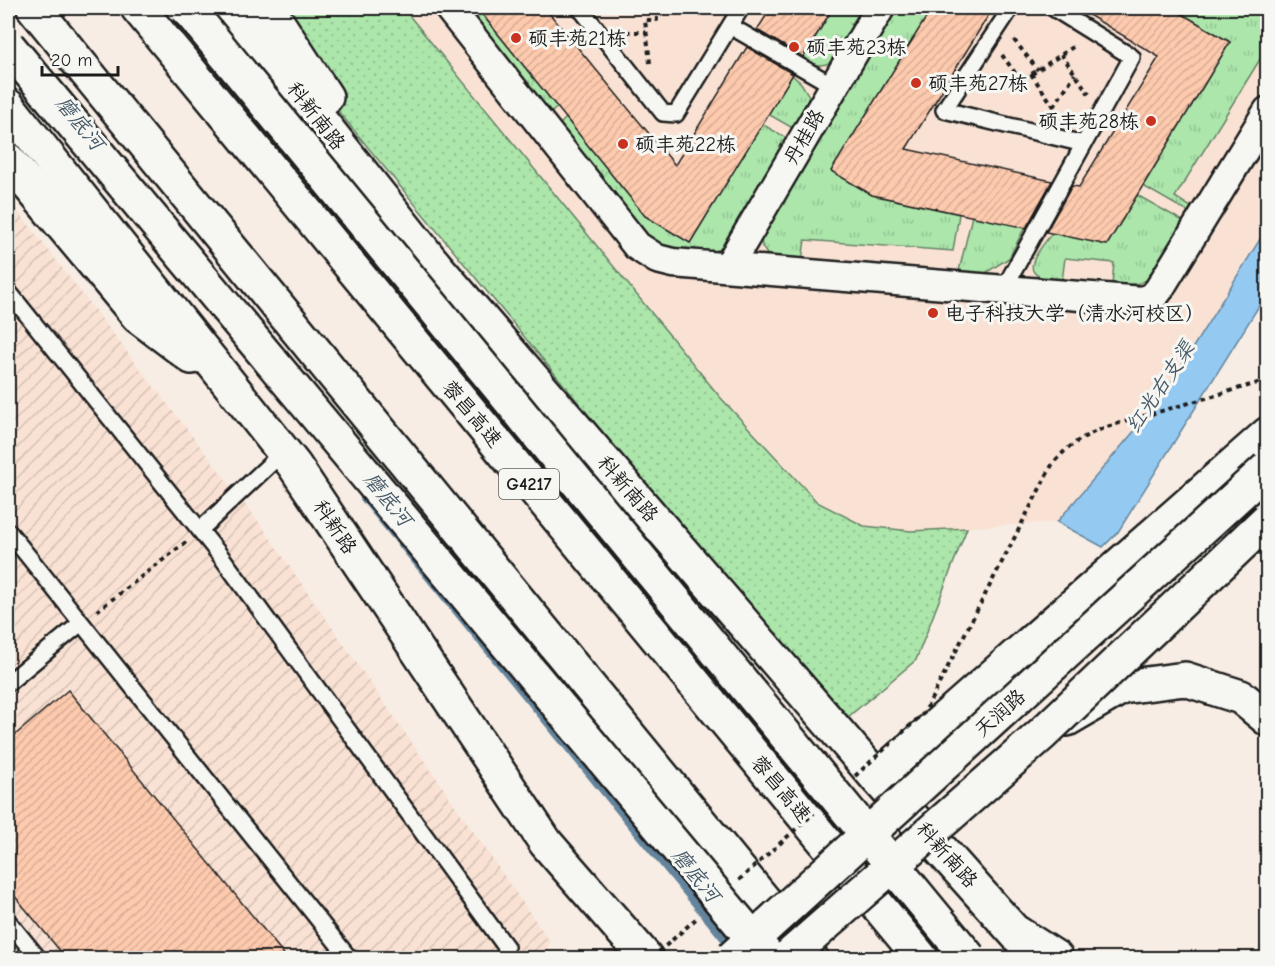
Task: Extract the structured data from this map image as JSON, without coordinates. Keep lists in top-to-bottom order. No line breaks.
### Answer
{"streets":{"main road":["科新南路","蓉昌高速","G4217","科新路","天润路"],"street":["丹桂路"]},"water":["磨底河","红光右支渠"],"places":["硕丰苑21栋","硕丰苑23栋","硕丰苑27栋","硕丰苑28栋","硕丰苑22栋","电子科技大学（清水河校区）"],"scale_bar":"20 m"}
